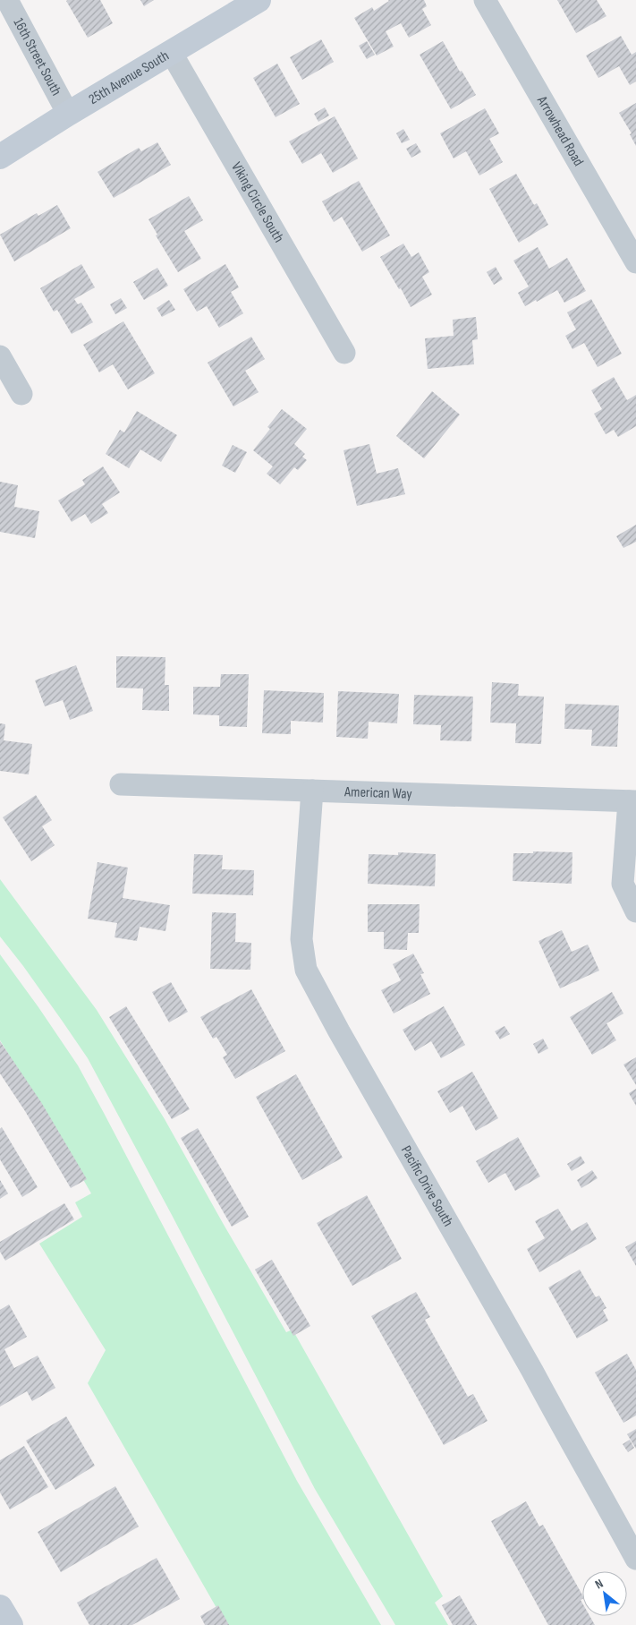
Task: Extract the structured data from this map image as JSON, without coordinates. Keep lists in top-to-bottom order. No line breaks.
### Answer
{"streets":{"street":["16th Street South","25th Avenue South","Arrowhead Road","Viking Circle South","American Way","Pacific Drive South"]},"crossings":[["16th Street South","25th Avenue South"],["25th Avenue South","Viking Circle South"],["American Way","Pacific Drive South"]],"north":"top left"}
